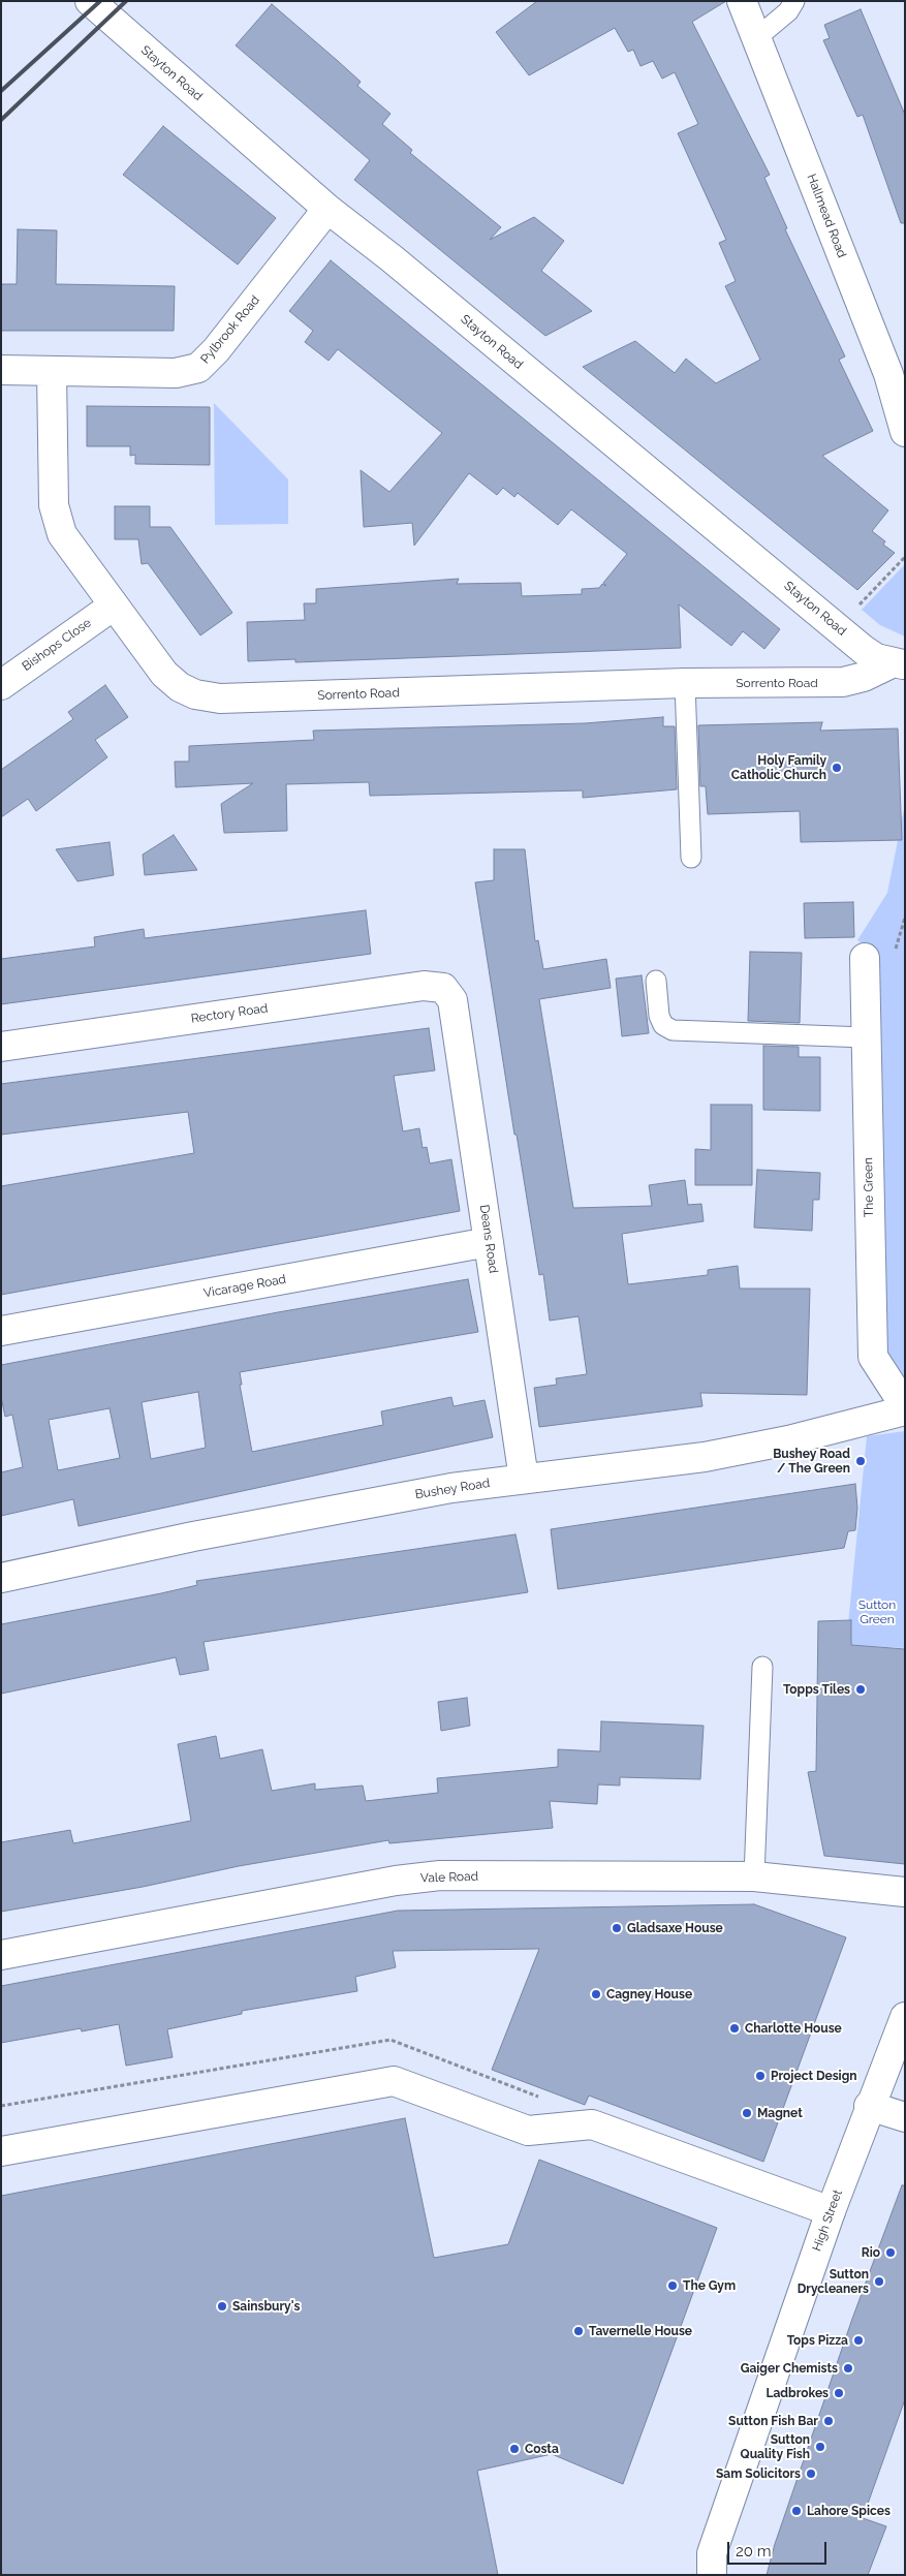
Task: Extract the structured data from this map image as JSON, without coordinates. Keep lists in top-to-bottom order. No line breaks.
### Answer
{"streets":{"street":["Stayton Road","Hallmead Road","Pylbrook Road","Bishops Close","Sorrento Road","Rectory Road","The Green","Deans Road","Vicarage Road","Bushey Road","Vale Road","High Street"]},"crossings":[["Stayton Road","Pylbrook Road"],["Stayton Road","Sorrento Road"],["Pylbrook Road","Sorrento Road"],["Bishops Close","Sorrento Road"],["Rectory Road","Deans Road"],["Deans Road","Vicarage Road"],["Deans Road","Bushey Road"]],"parks":["Sutton Green"],"places":["Holy Family Catholic Church","Bushey Road / The Green","Topps Tiles","Gladsaxe House","Cagney House","Charlotte House","Project Design","Magnet","Rio","Sutton Drycleaners","The Gym","Sainsbury's","Tavernelle House","Tops Pizza","Gaiger Chemists","Ladbrokes","Sutton Fish Bar","Sutton Quality Fish","Costa","Sam Solicitors","Lahore Spices"],"scale_bar":"20 m"}
